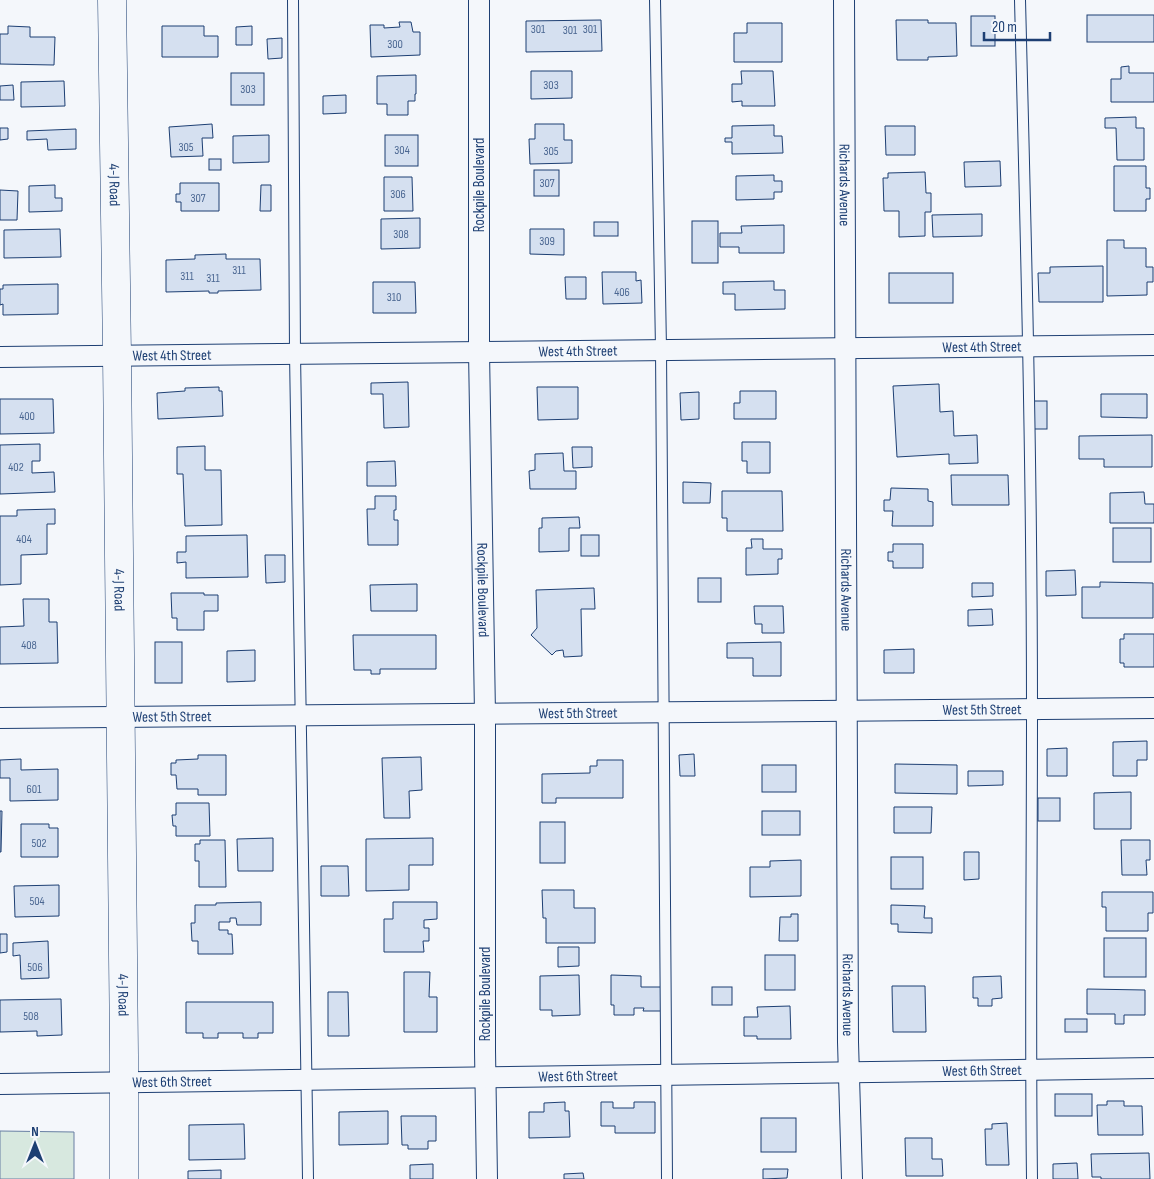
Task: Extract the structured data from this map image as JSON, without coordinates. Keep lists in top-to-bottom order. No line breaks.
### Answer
{"streets":{"main road":["4-J Road"],"street":["Rockpile Boulevard","Richards Avenue","West 4th Street","West 5th Street","West 6th Street"]},"crossings":[["4-J Road","West 4th Street"],["4-J Road","West 5th Street"],["4-J Road","West 6th Street"],["Rockpile Boulevard","West 4th Street"],["Rockpile Boulevard","West 5th Street"],["Rockpile Boulevard","West 6th Street"],["Richards Avenue","West 4th Street"],["Richards Avenue","West 5th Street"],["Richards Avenue","West 6th Street"]],"house_numbers":["301","301","301","300","303","303","305","304","305","307","306","307","308","309","311","311","311","406","310","400","402","404","408","601","502","504","506","508"],"scale_bar":"20 m","north":"top"}
